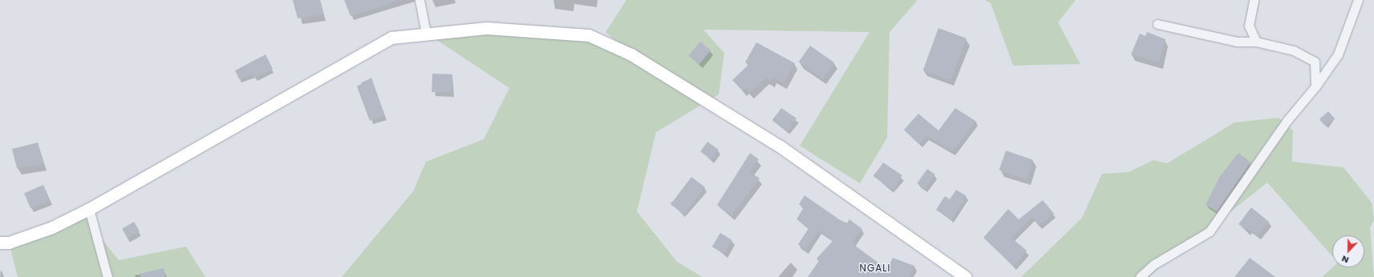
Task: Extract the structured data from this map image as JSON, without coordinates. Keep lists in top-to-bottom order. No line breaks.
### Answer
{"districts":["NGALI"],"north":"bottom"}
